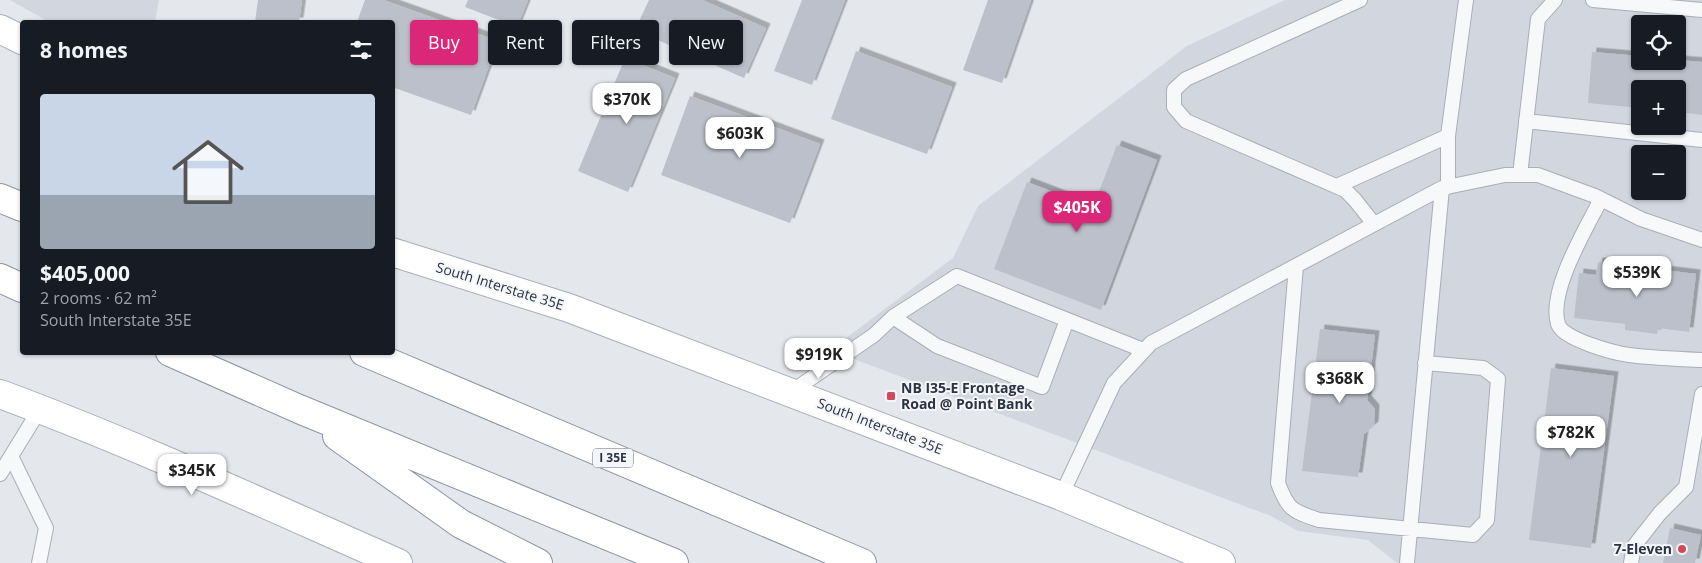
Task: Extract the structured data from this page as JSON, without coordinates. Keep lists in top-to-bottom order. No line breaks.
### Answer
{"streets":{"main road":["South Interstate 35E","I 35E"]},"places":{"transit":["NB I35-E Frontage Road @ Point Bank"],"other":["7-Eleven"]},"page":{"map_buttons":["+","−"],"chip":["Buy","Rent","Filters","New"],"heading":"8 homes","list":[{"name":"$405,000","note":"2 rooms · 62 m² · South Interstate 35E"}],"price":["$370K","$603K","$405K","$539K","$919K","$368K","$782K","$345K"]}}
